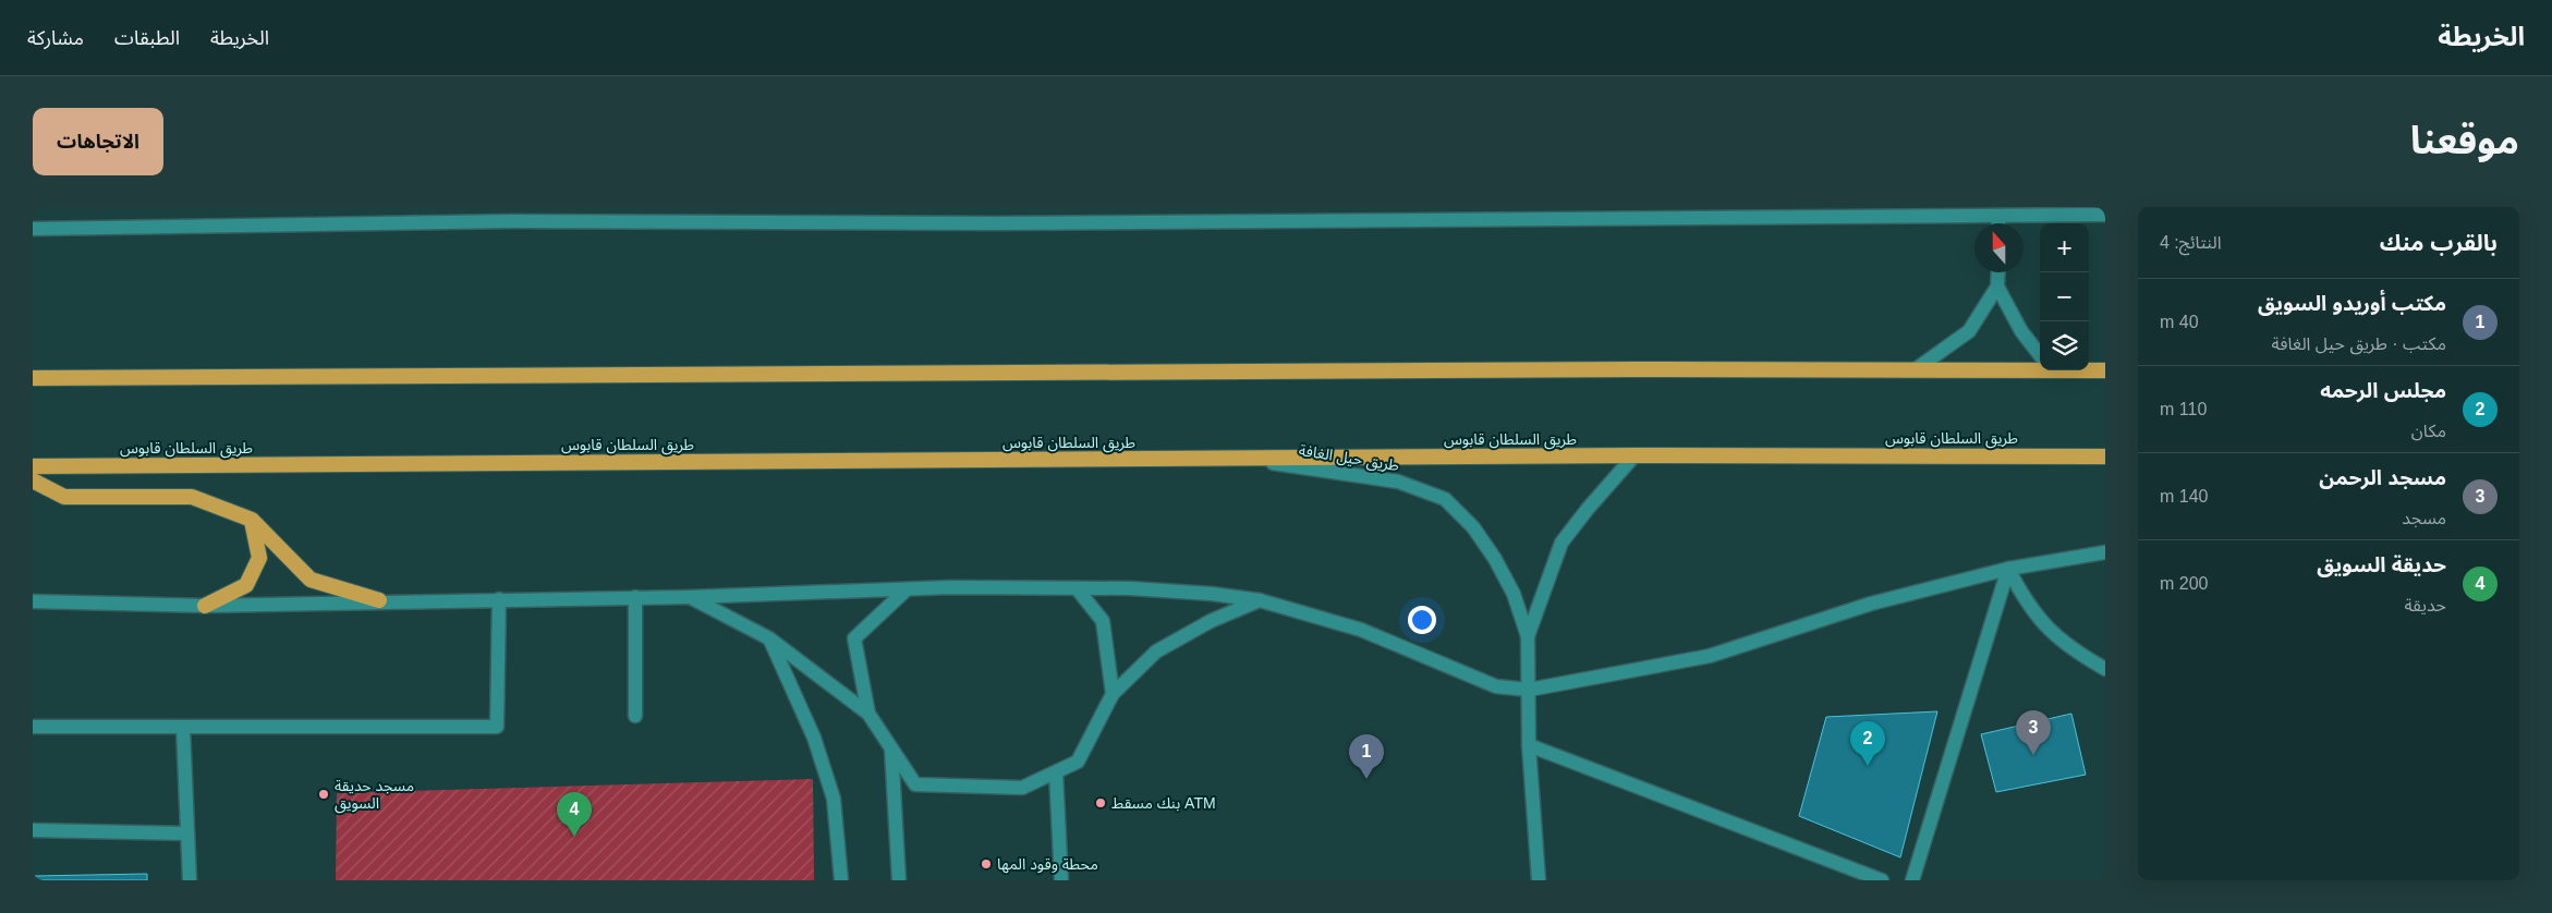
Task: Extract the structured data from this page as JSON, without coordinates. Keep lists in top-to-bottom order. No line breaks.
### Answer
{"streets":{"highway":["طريق السلطان قابوس"],"street":["طريق حيل الغافة"]},"crossings":[["طريق السلطان قابوس","طريق حيل الغافة"]],"places":["مسجد حديقة السويق","بنك مسقط ATM","محطة وقود المها"],"north":"top","page":{"header":"الخريطة","nav":["الخريطة","الطبقات","مشاركة"],"title":"موقعنا","buttons":"الاتجاهات","heading":["بالقرب منك","النتائج: 4"],"map_buttons":["+","−"],"list":[{"mark":"1","name":"مكتب أوريدو السويق","note":"مكتب · طريق حيل الغافة","value":"40 m"},{"mark":"2","name":"مجلس الرحمه","note":"مكان","value":"110 m"},{"mark":"3","name":"مسجد الرحمن","note":"مسجد","value":"140 m"},{"mark":"4","name":"حديقة السويق","note":"حديقة","value":"200 m"}],"pins":["3","2","1","4"]}}
